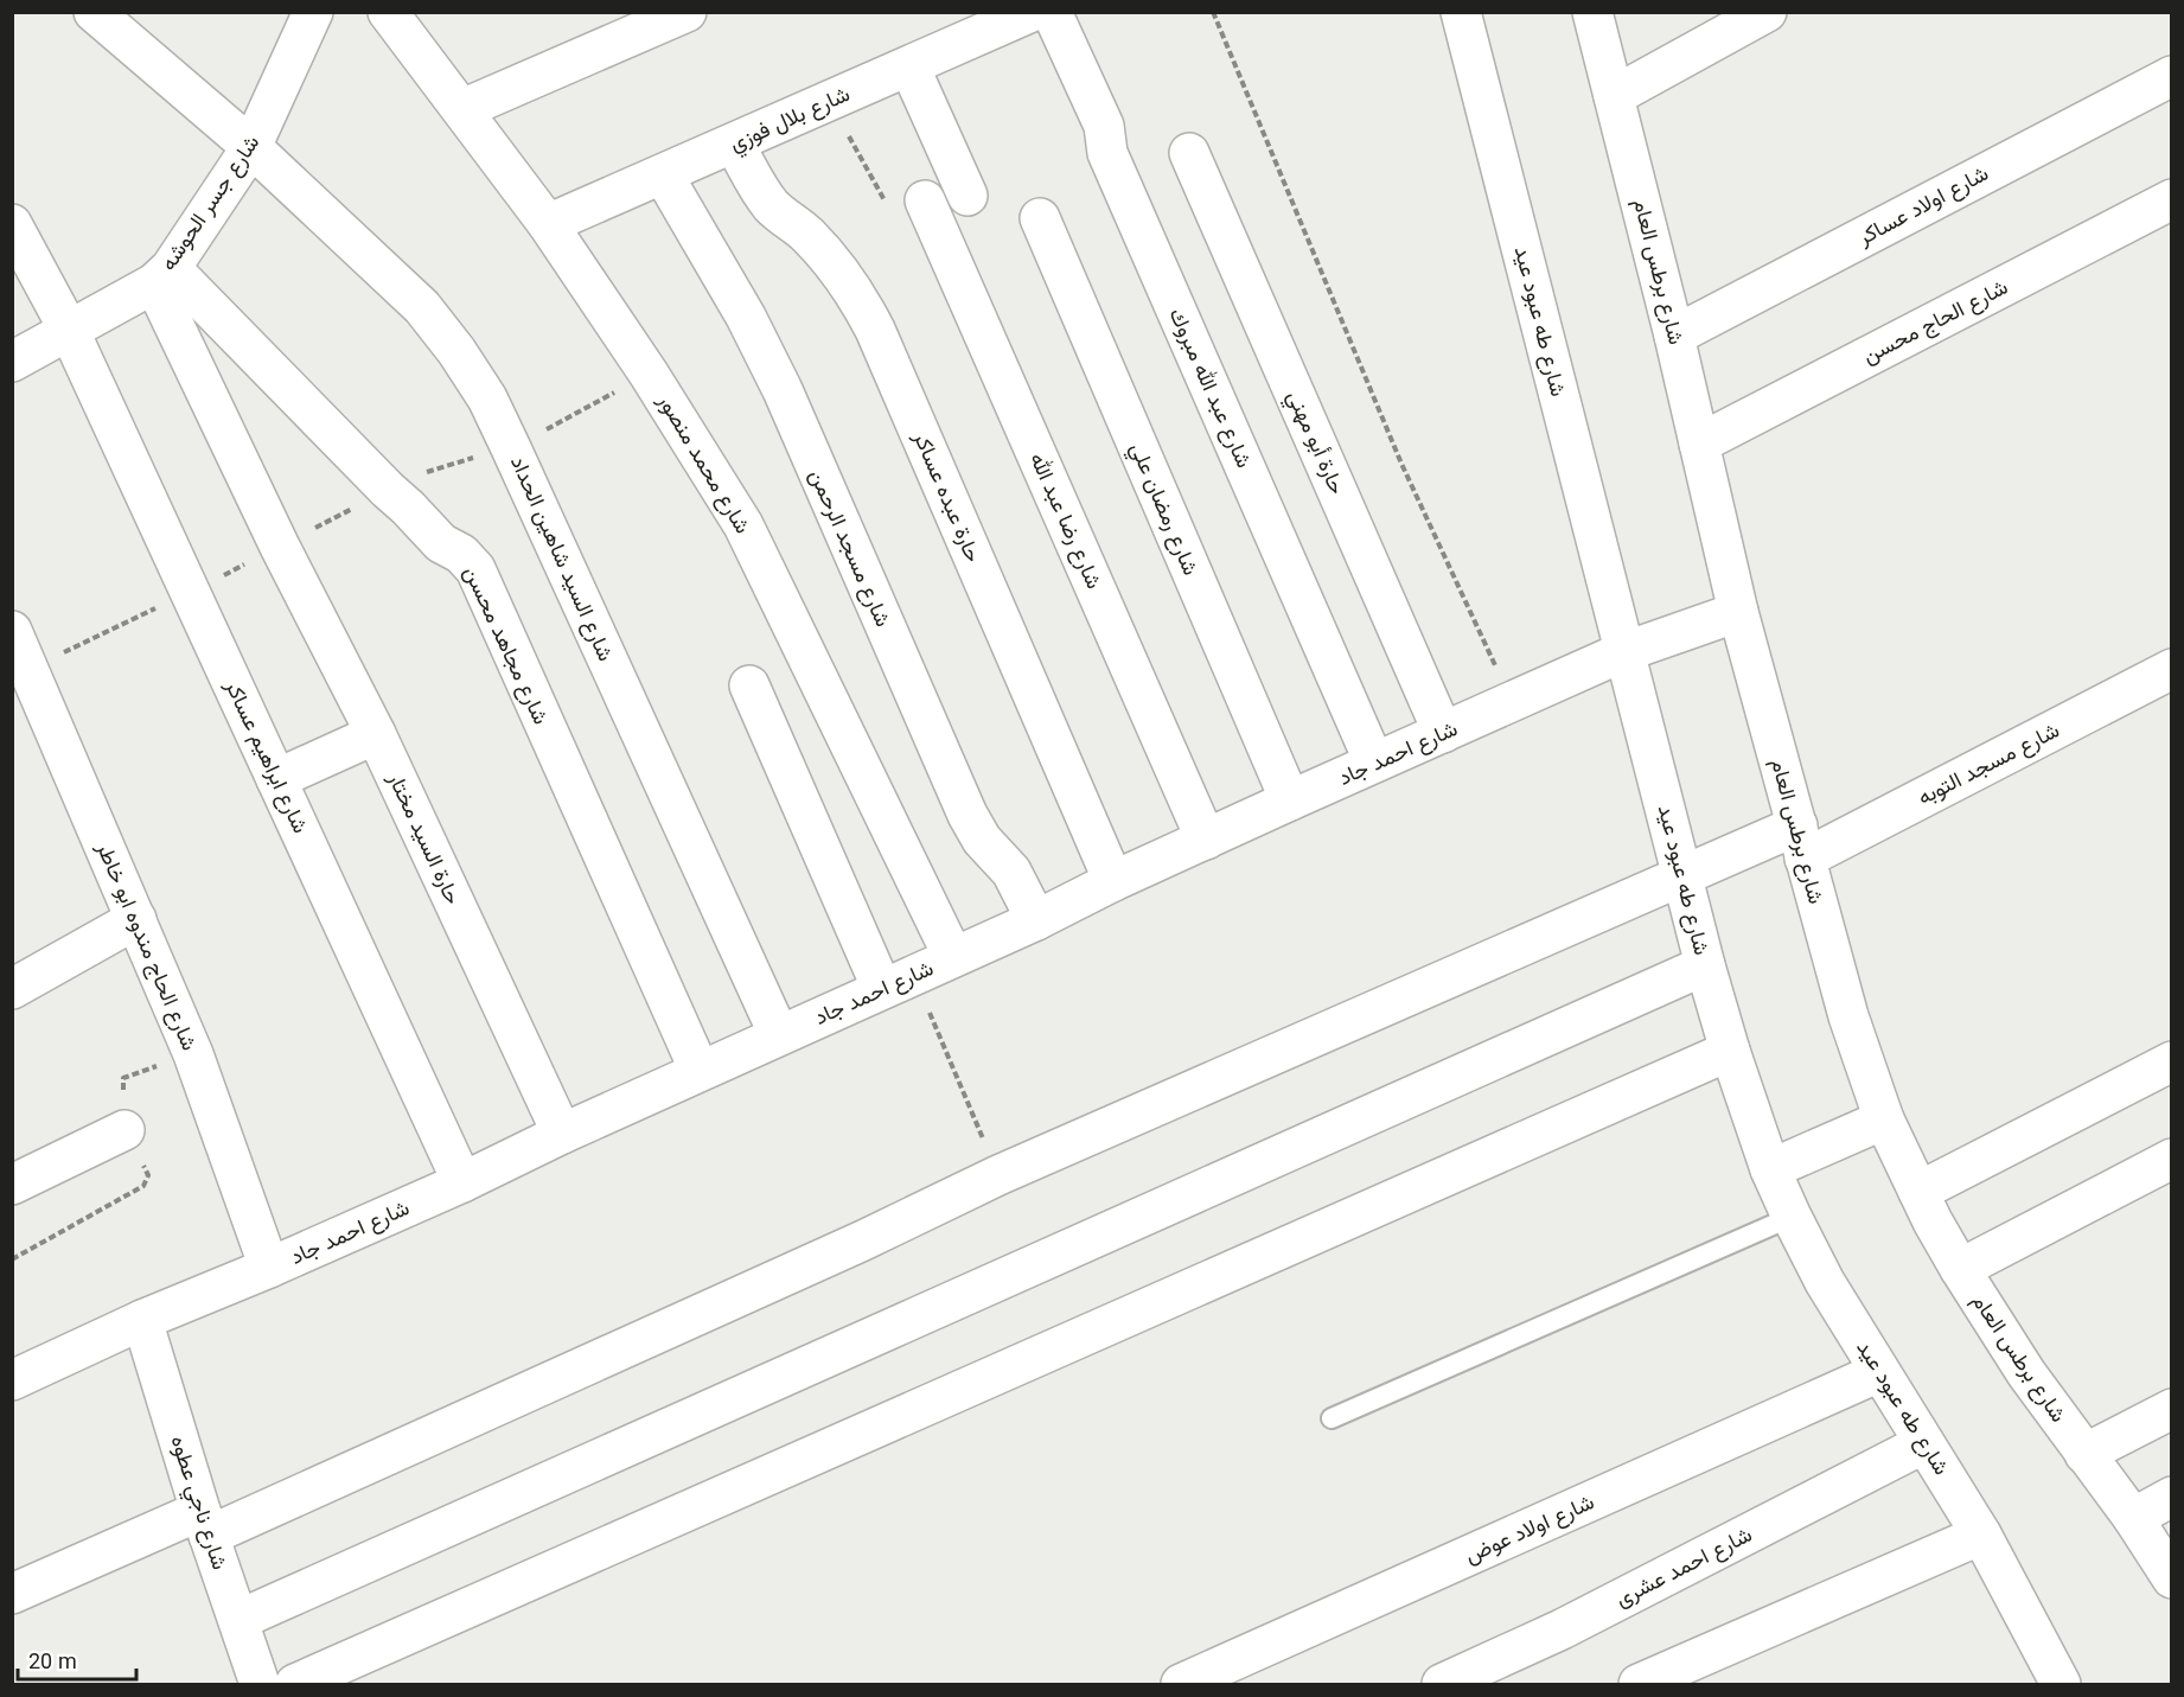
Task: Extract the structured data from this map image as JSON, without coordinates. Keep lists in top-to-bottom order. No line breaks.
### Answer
{"streets":{"street":["شارع بلال فوزي","شارع جسر الحوشه","شارع اولاد عساكر","شارع برطس العام","شارع طه عبود عيد","شارع الحاج محسن","شارع عبد الله مبروك","حارة أبو مهني","شارع محمد منصور","حارة عبده عساكر","شارع رمضان علي","شارع رضا عبد الله","شارع مسجد الرحمن","شارع السيد شاهين الحداد","شارع مجاهد محسن","شارع احمد جاد","شارع ابراهيم عساكر","شارع مسجد التوبه","حارة السيد مختار","شارع الحاج مندوه ابو خاطر","شارع ناجي عطوه","شارع اولاد عوض","شارع احمد عشرى"]},"crossings":[["شارع بلال فوزي","شارع محمد منصور"],["شارع بلال فوزي","حارة عبده عساكر"],["شارع بلال فوزي","شارع مسجد الرحمن"],["شارع جسر الحوشه","شارع السيد شاهين الحداد"],["شارع جسر الحوشه","شارع مجاهد محسن"],["شارع جسر الحوشه","شارع ابراهيم عساكر"],["شارع جسر الحوشه","حارة السيد مختار"],["شارع اولاد عساكر","شارع برطس العام"],["شارع برطس العام","شارع الحاج محسن"],["شارع برطس العام","شارع احمد جاد"],["شارع برطس العام","شارع مسجد التوبه"],["شارع طه عبود عيد","شارع احمد جاد"],["شارع طه عبود عيد","شارع مسجد التوبه"],["شارع طه عبود عيد","شارع اولاد عوض"],["شارع طه عبود عيد","شارع احمد عشرى"],["شارع عبد الله مبروك","شارع احمد جاد"],["حارة أبو مهني","شارع احمد جاد"],["شارع محمد منصور","شارع احمد جاد"],["حارة عبده عساكر","شارع احمد جاد"],["شارع رمضان علي","شارع احمد جاد"],["شارع رضا عبد الله","شارع احمد جاد"],["شارع مسجد الرحمن","شارع احمد جاد"],["شارع السيد شاهين الحداد","شارع احمد جاد"],["شارع مجاهد محسن","شارع احمد جاد"],["شارع مجاهد محسن","حارة السيد مختار"],["شارع احمد جاد","شارع ابراهيم عساكر"],["شارع احمد جاد","حارة السيد مختار"],["شارع احمد جاد","شارع الحاج مندوه ابو خاطر"],["شارع احمد جاد","شارع ناجي عطوه"],["شارع مسجد التوبه","شارع ناجي عطوه"]],"scale_bar":"20 m"}
